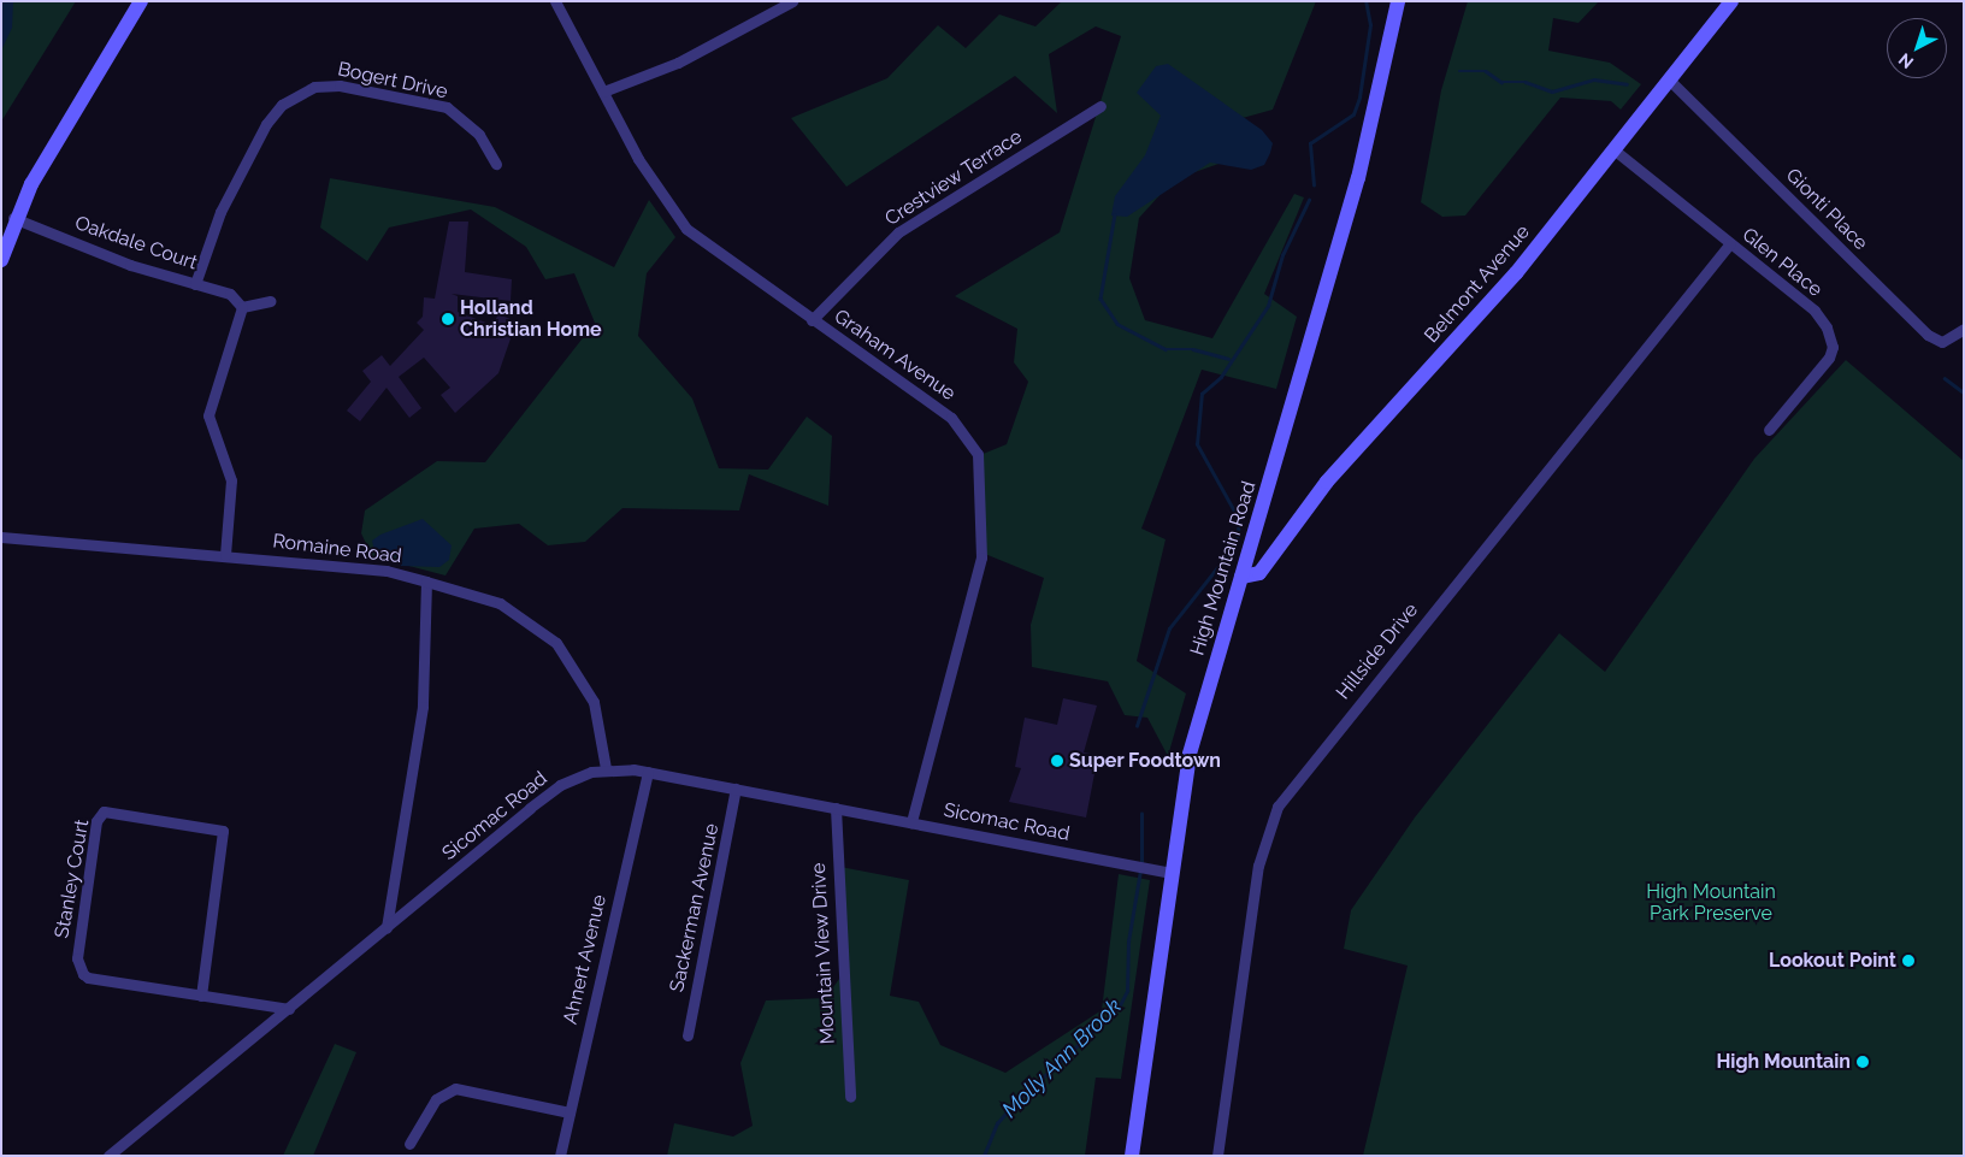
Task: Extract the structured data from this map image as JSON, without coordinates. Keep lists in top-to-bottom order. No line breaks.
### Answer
{"streets":{"main road":["Belmont Avenue","High Mountain Road"],"street":["Bogert Drive","Crestview Terrace","Gionti Place","Oakdale Court","Glen Place","Graham Avenue","Romaine Road","Hillside Drive","Sicomac Road","Stanley Court","Sackerman Avenue","Mountain View Drive","Ahnert Avenue"]},"crossings":[["Bogert Drive","Oakdale Court"],["Crestview Terrace","Graham Avenue"],["Gionti Place","Belmont Avenue"],["Glen Place","Belmont Avenue"],["Glen Place","Hillside Drive"],["Belmont Avenue","High Mountain Road"],["Graham Avenue","Sicomac Road"],["Romaine Road","Sicomac Road"],["High Mountain Road","Sicomac Road"],["Sicomac Road","Stanley Court"],["Sicomac Road","Sackerman Avenue"],["Sicomac Road","Mountain View Drive"],["Sicomac Road","Ahnert Avenue"]],"water":["Molly Ann Brook"],"parks":["High Mountain Park Preserve"],"places":["Holland Christian Home","Super Foodtown","Lookout Point","High Mountain"],"north":"bottom left"}
